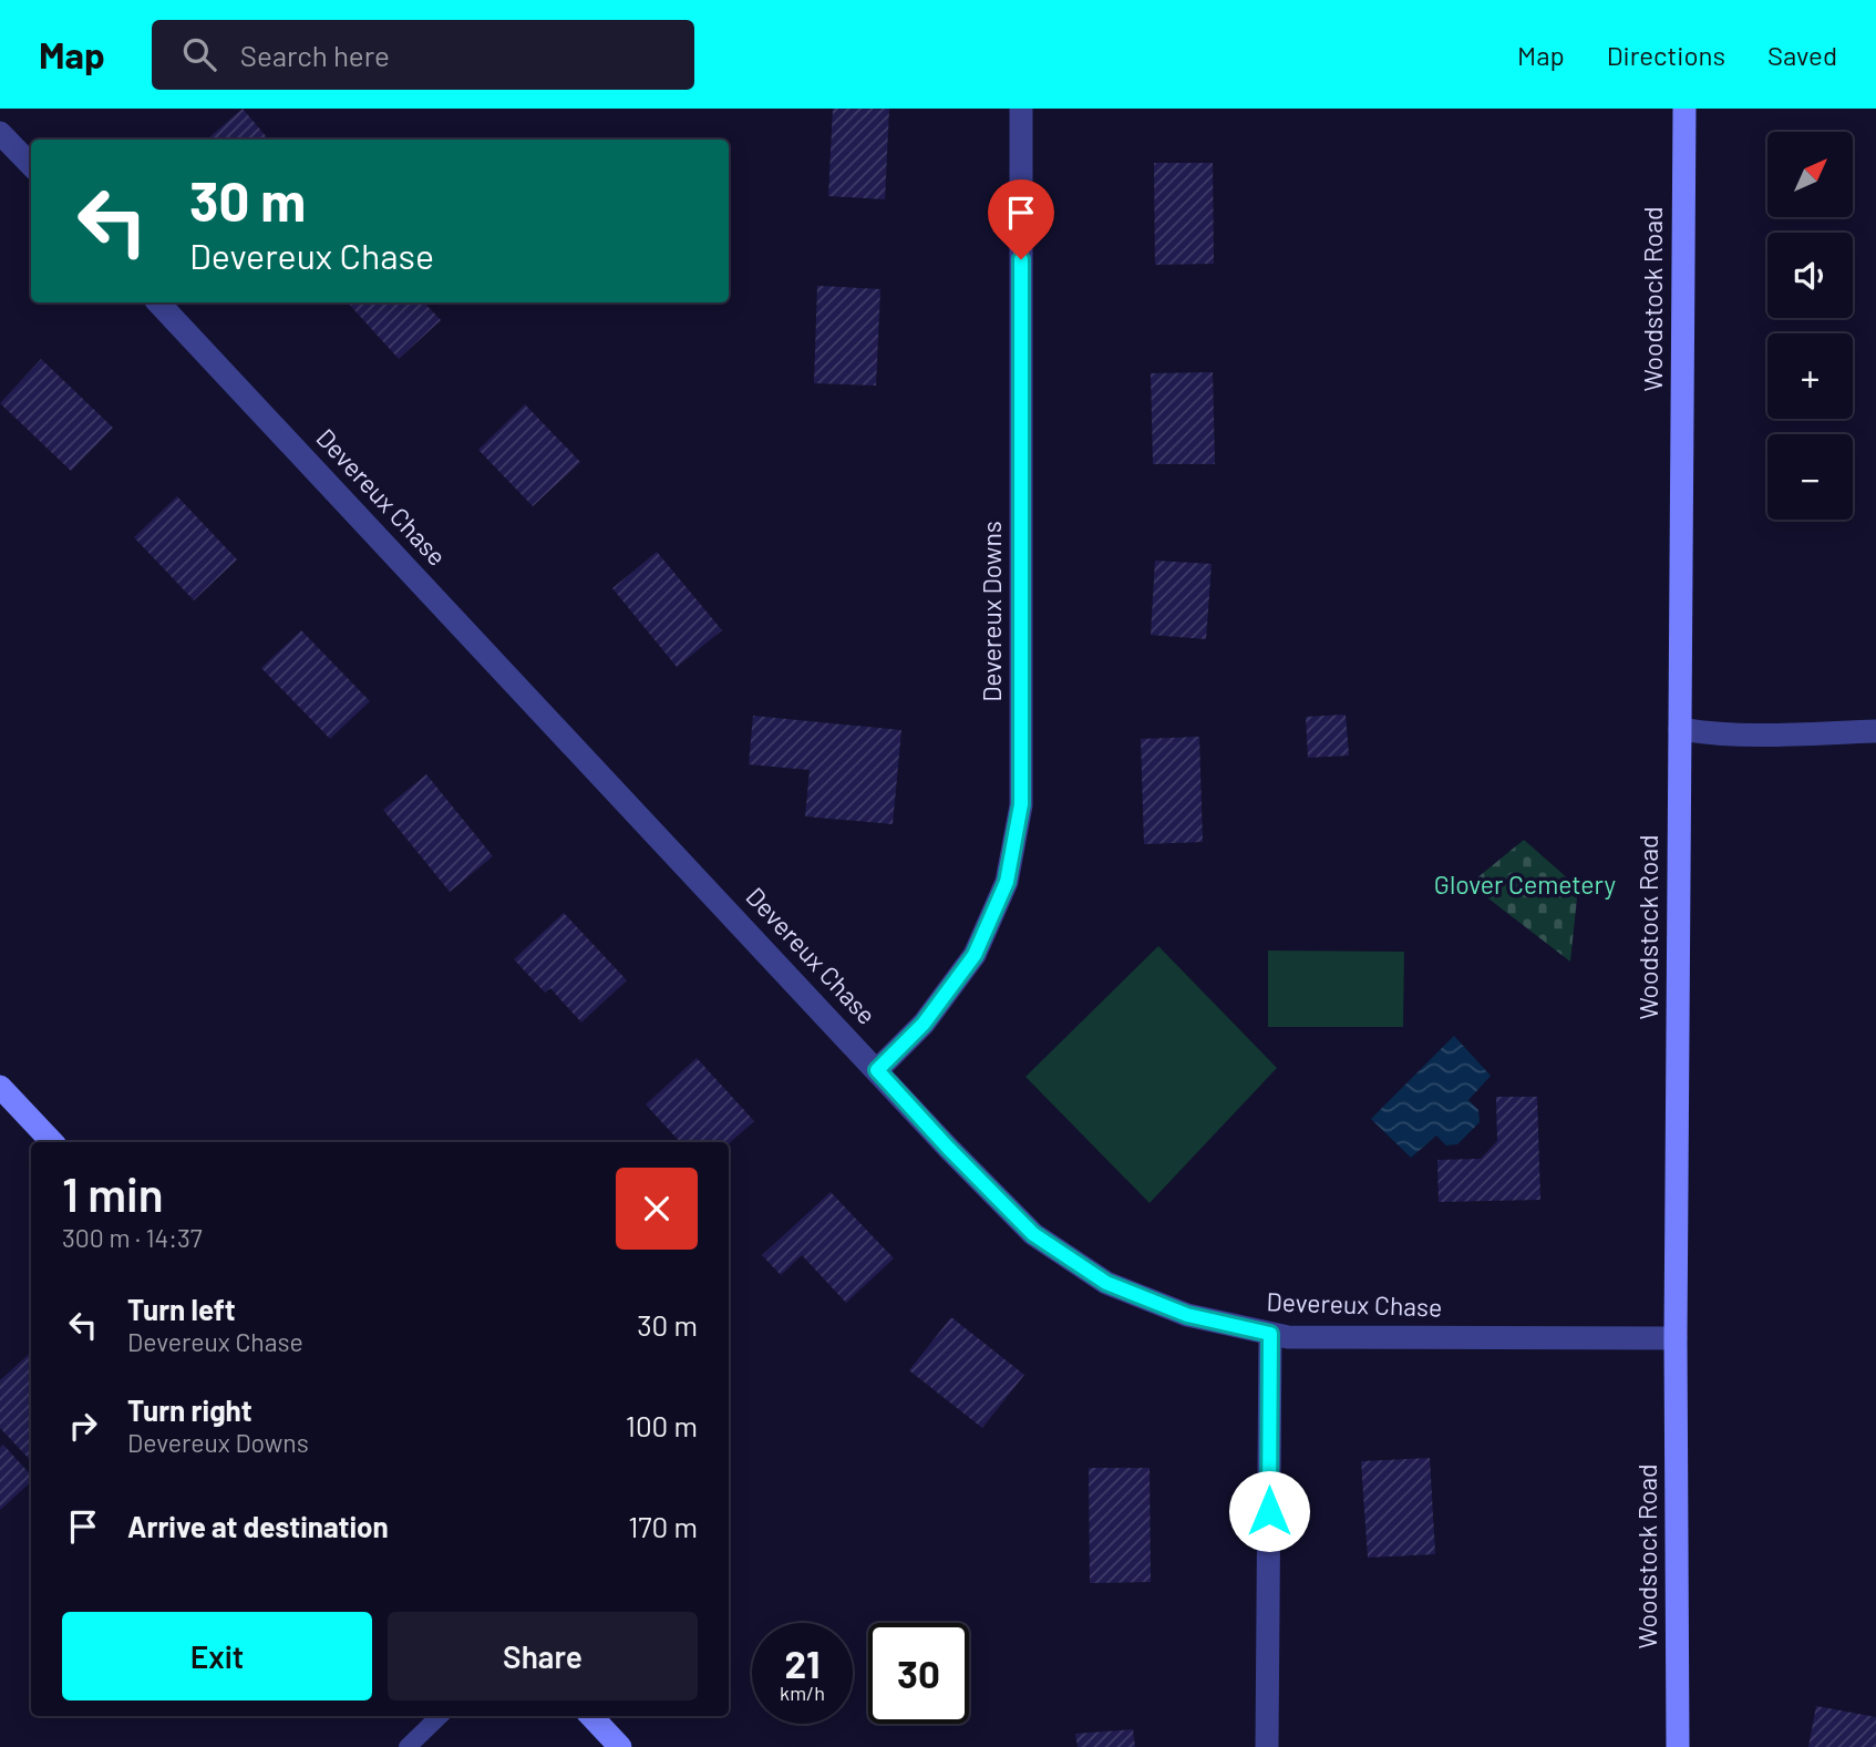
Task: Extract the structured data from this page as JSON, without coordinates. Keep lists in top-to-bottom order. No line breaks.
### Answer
{"streets":{"street":["Woodstock Road","Devereux Chase","Devereux Downs"]},"crossings":[["Woodstock Road","Devereux Chase"],["Devereux Chase","Devereux Downs"]],"parks":["Glover Cemetery"],"north":"top right","page":{"header":"Map","search":"Search here","nav":["Map","Directions","Saved"],"map_buttons":["+","−"],"turn":["30 m","Devereux Chase"],"heading":["1 min","300 m · 14:37"],"list":[{"name":"Turn left","note":"Devereux Chase","value":"30 m"},{"name":"Turn right","note":"Devereux Downs","value":"100 m"},{"name":"Arrive at destination","value":"170 m"}],"buttons":["Exit","Share"],"speed":"21 km/h","limit":"30"}}
